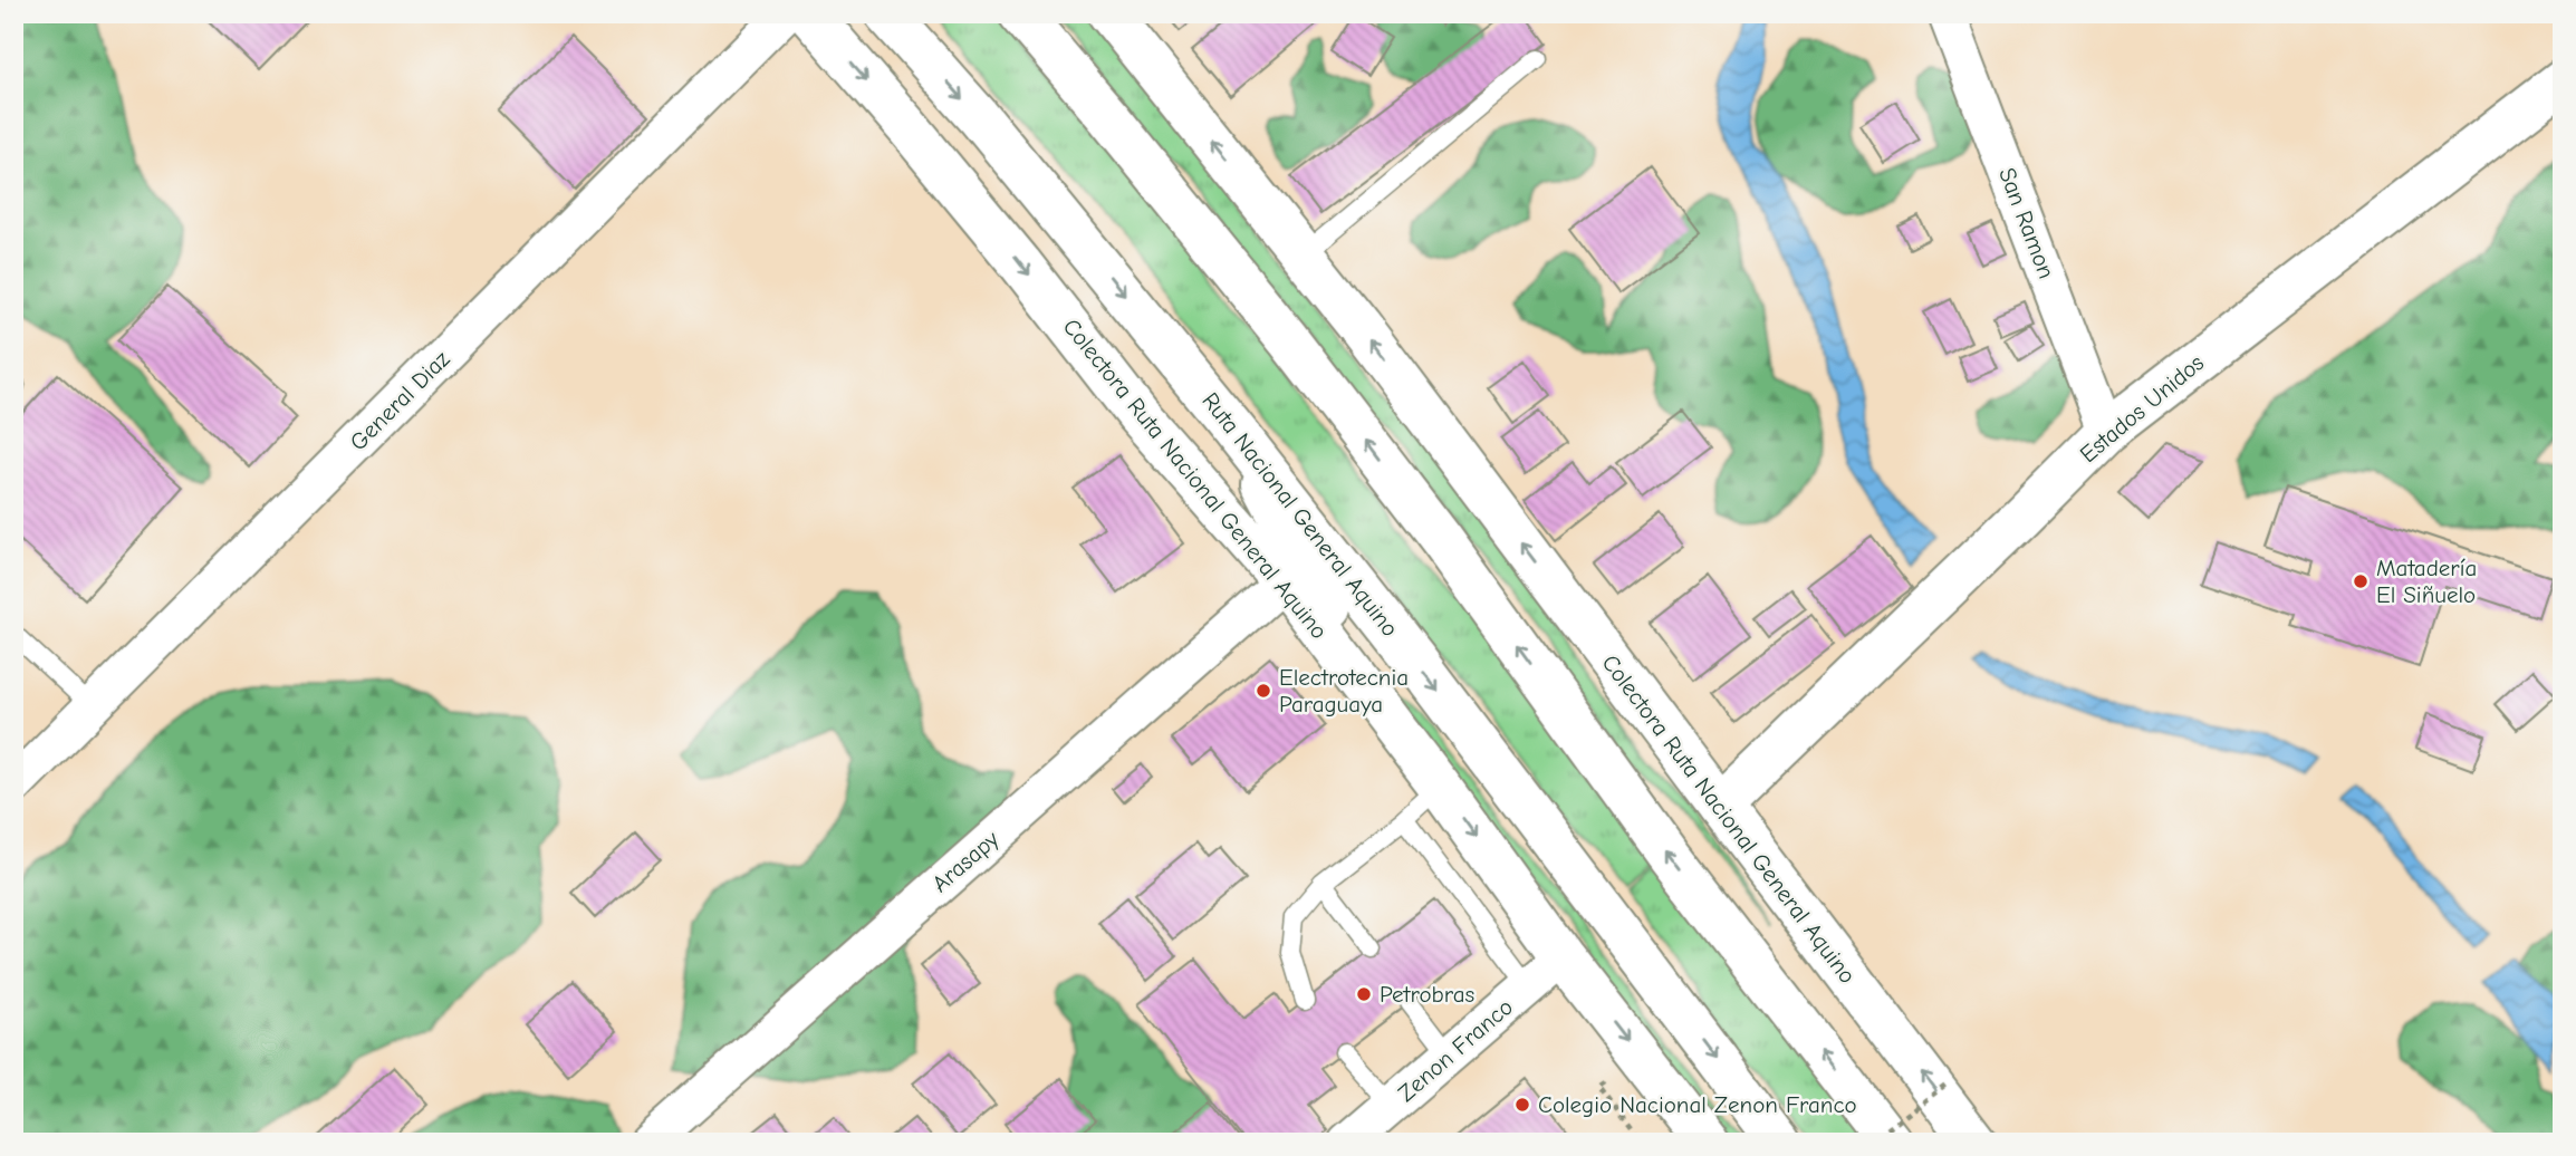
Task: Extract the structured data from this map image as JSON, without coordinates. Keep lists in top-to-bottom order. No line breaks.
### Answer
{"streets":{"main road":["Estados Unidos","Colectora Ruta Nacional General Aquino","Ruta Nacional General Aquino"],"street":["San Ramon","General Diaz","Arasapy","Zenon Franco"]},"crossings":[["San Ramon","Estados Unidos"],["Estados Unidos","Colectora Ruta Nacional General Aquino"],["Colectora Ruta Nacional General Aquino","Arasapy"],["Colectora Ruta Nacional General Aquino","Zenon Franco"]],"places":["Matadería El Siñuelo","Electrotecnia Paraguaya","Petrobras","Colegio Nacional Zenon Franco"]}
